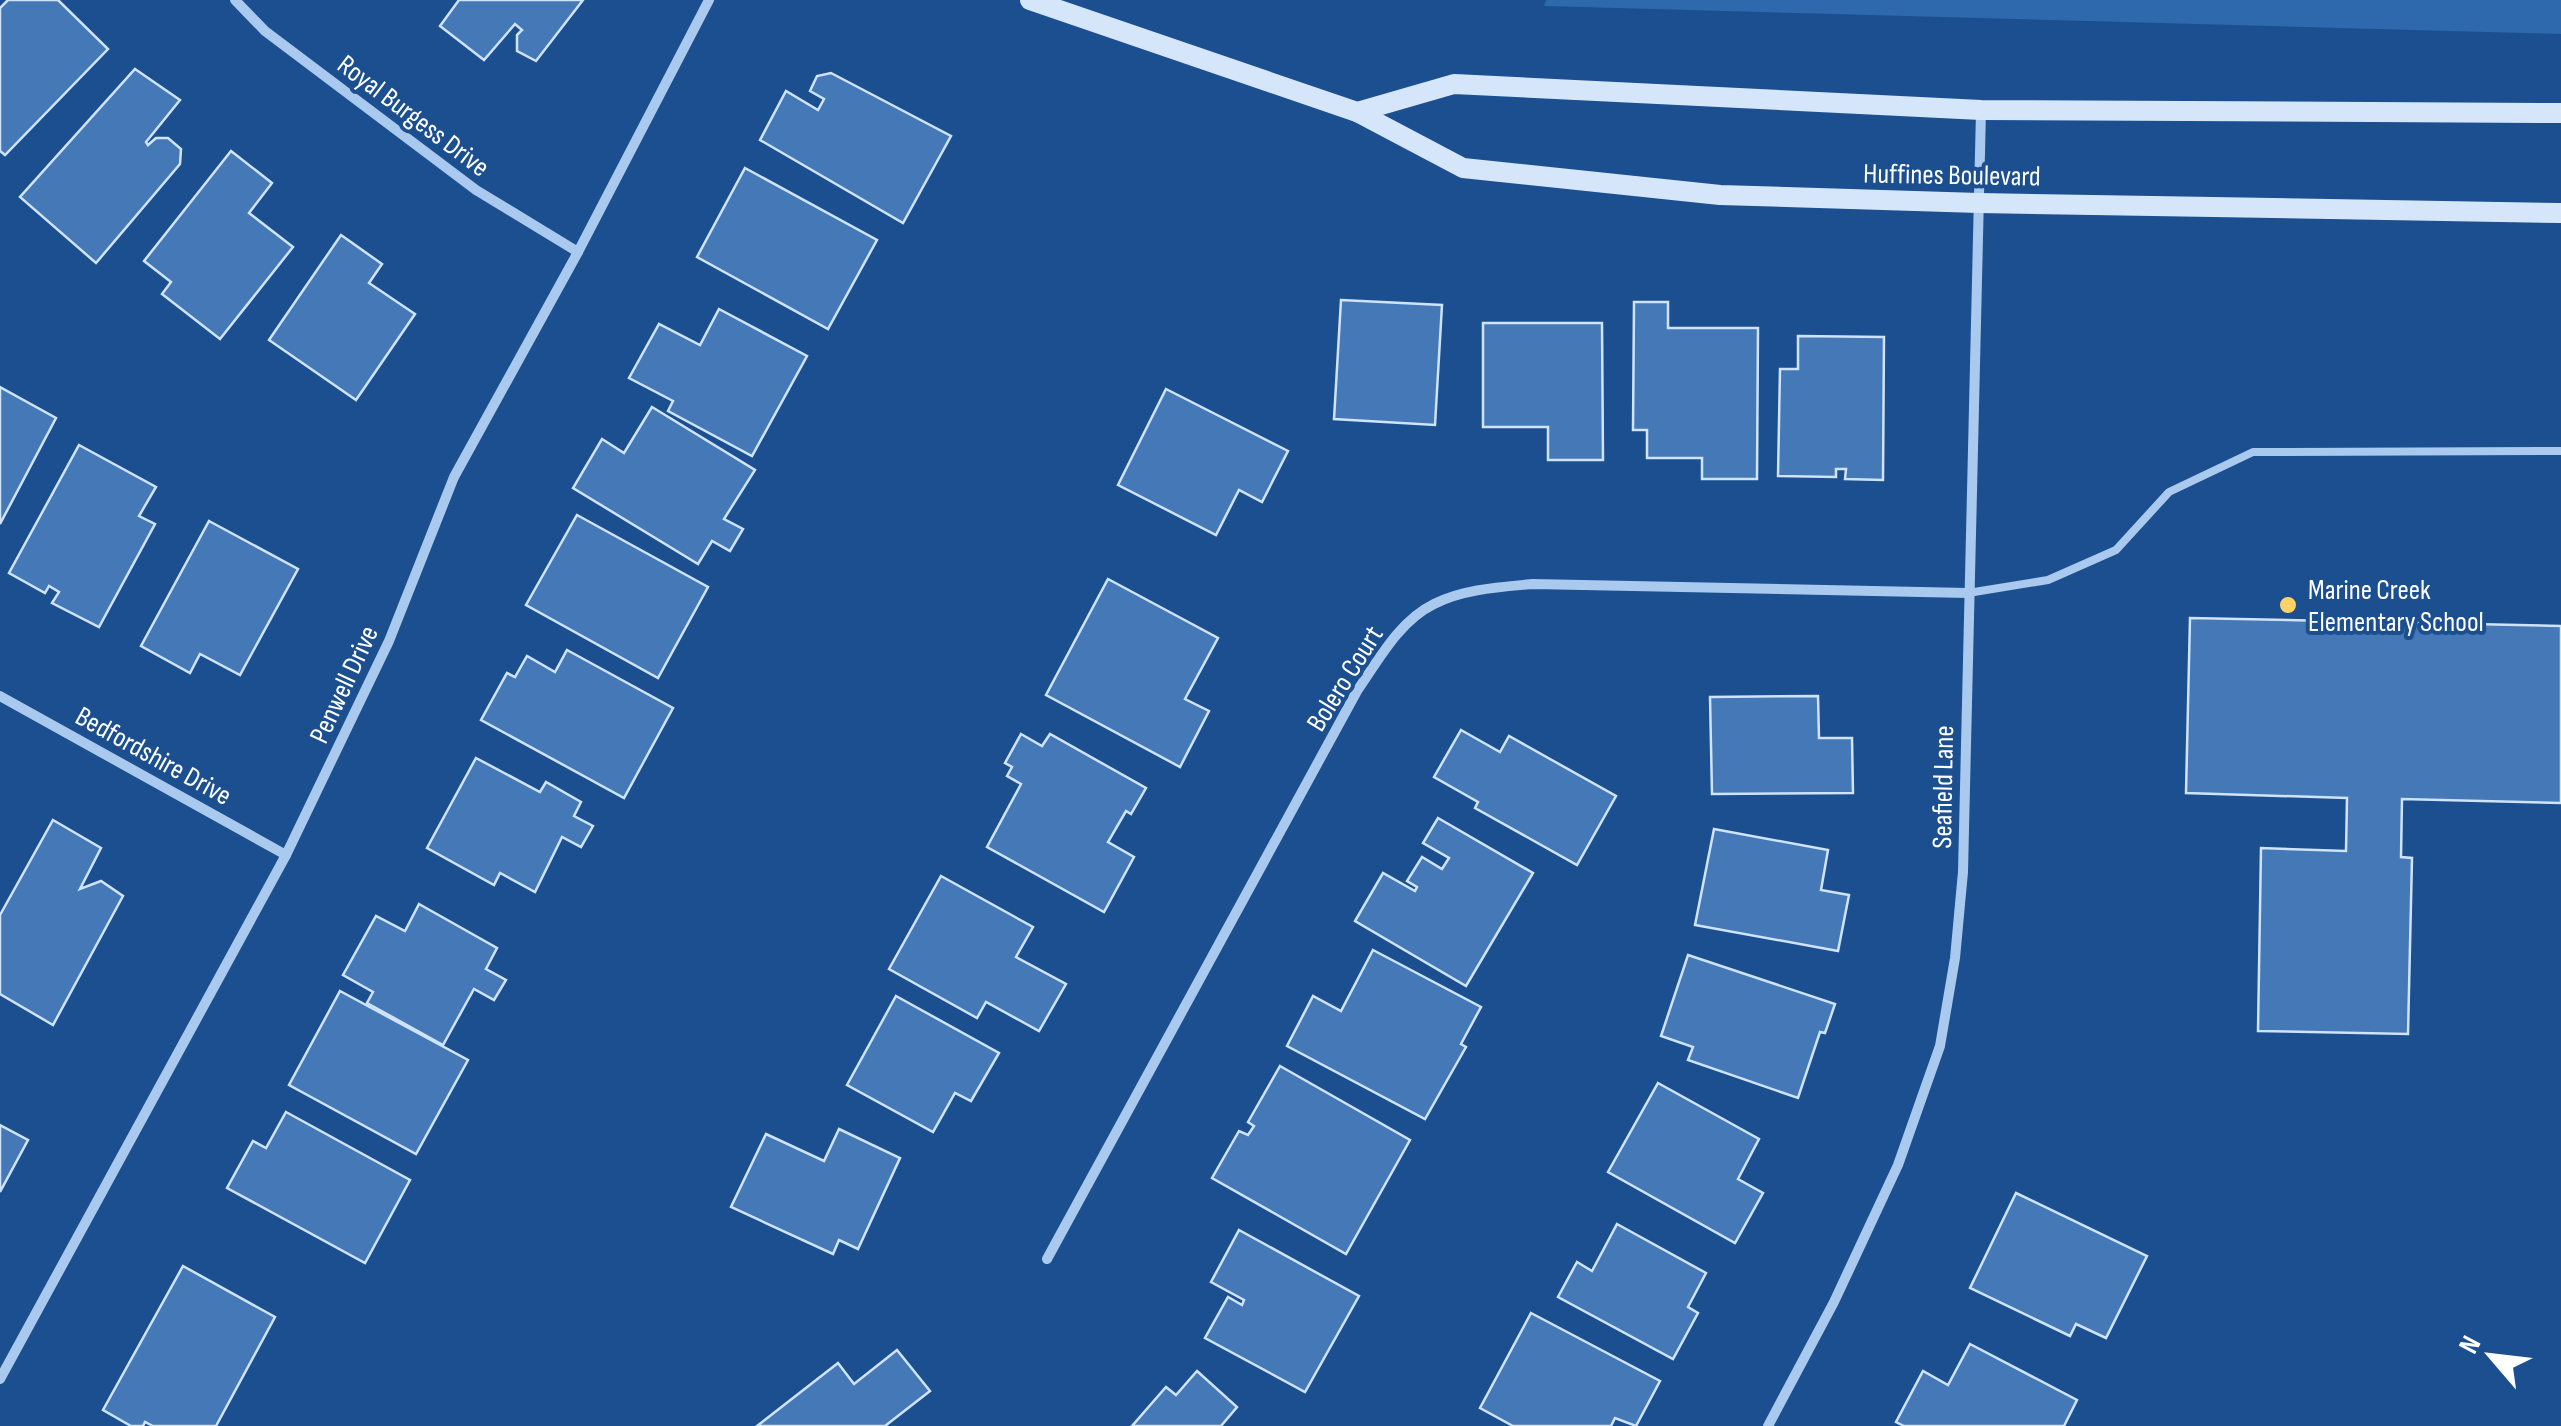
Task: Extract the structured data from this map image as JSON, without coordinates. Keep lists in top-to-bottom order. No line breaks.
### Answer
{"streets":{"main road":["Huffines Boulevard"],"street":["Royal Burgess Drive","Bolero Court","Penwell Drive","Bedfordshire Drive","Seafield Lane"]},"crossings":[["Royal Burgess Drive","Penwell Drive"],["Huffines Boulevard","Seafield Lane"],["Bolero Court","Seafield Lane"],["Penwell Drive","Bedfordshire Drive"]],"places":["Marine Creek Elementary School"],"north":"top left"}
